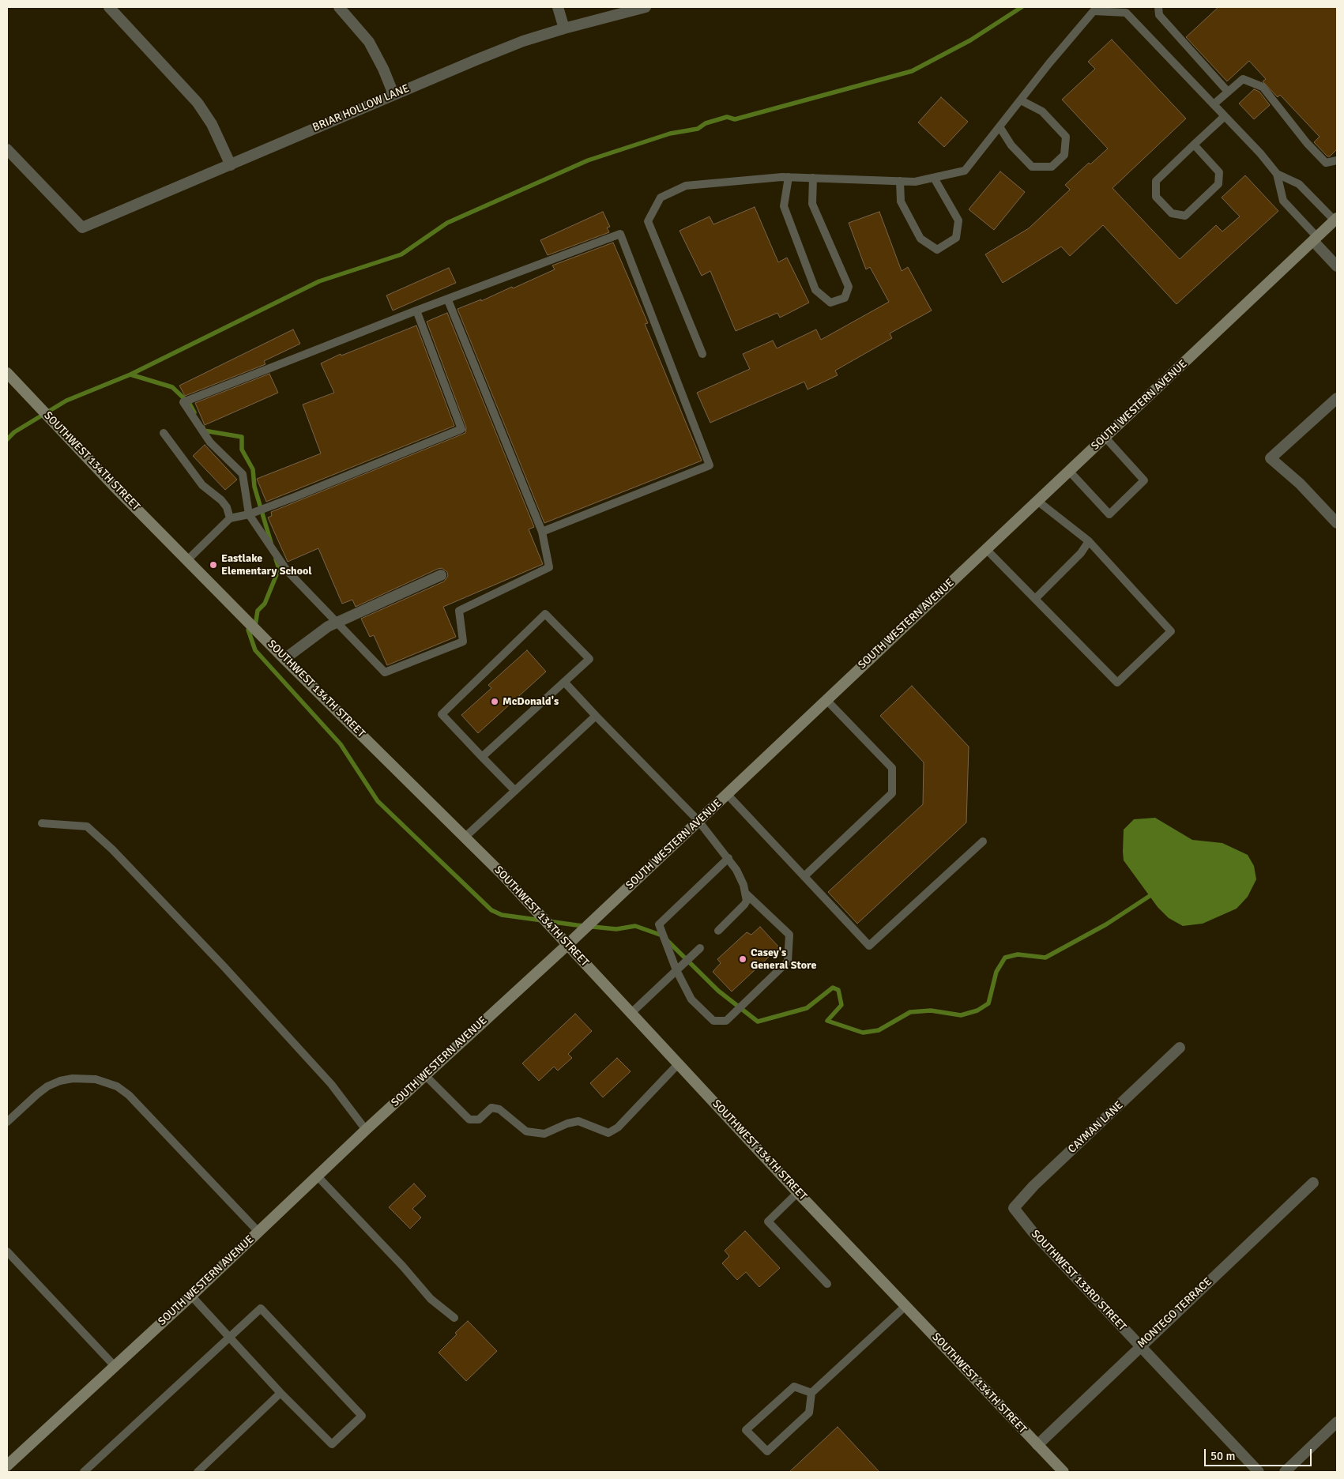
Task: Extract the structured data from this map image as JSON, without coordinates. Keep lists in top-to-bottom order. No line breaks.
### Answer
{"streets":{"main road":["SOUTH WESTERN AVENUE","SOUTHWEST 134TH STREET"],"street":["BRIAR HOLLOW LANE","CAYMAN LANE","SOUTHWEST 133RD STREET","MONTEGO TERRACE"]},"crossings":[["SOUTH WESTERN AVENUE","SOUTHWEST 134TH STREET"],["SOUTHWEST 134TH STREET","MONTEGO TERRACE"],["CAYMAN LANE","SOUTHWEST 133RD STREET"],["SOUTHWEST 133RD STREET","MONTEGO TERRACE"]],"places":["Eastlake Elementary School","McDonald's","Casey's General Store"],"scale_bar":"50 m"}
